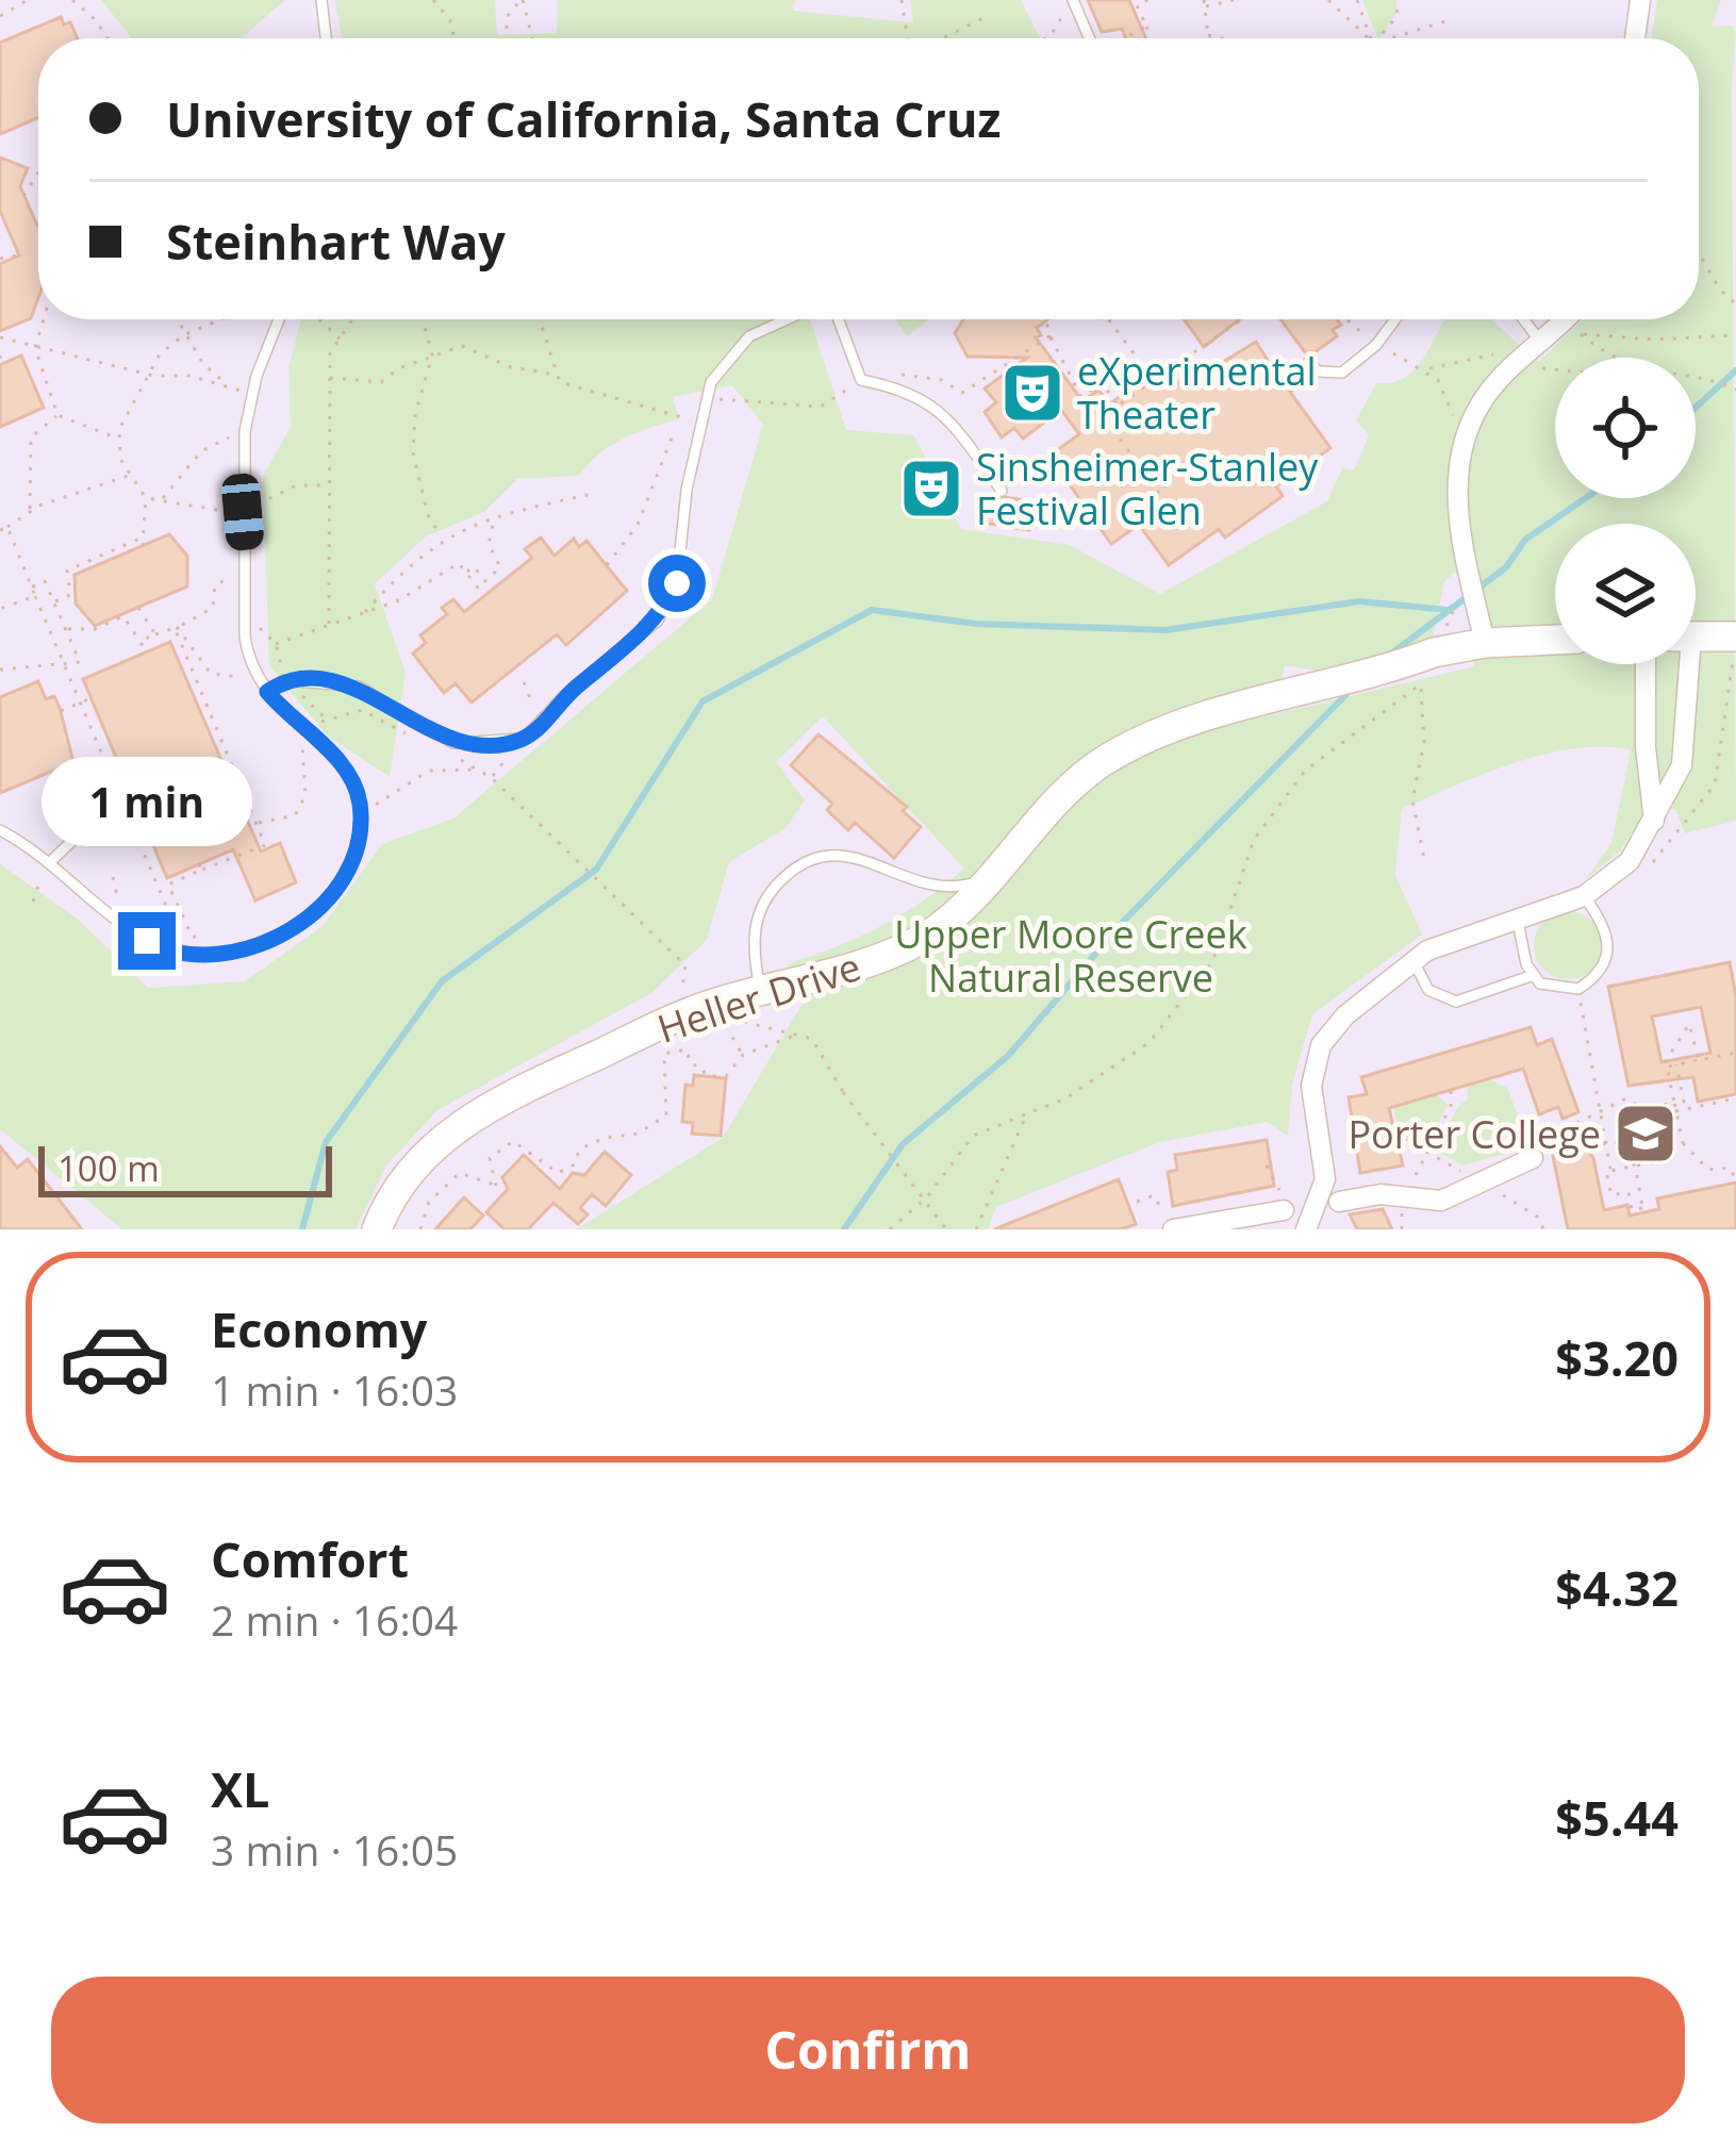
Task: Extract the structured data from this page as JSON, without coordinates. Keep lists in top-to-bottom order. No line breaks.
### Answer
{"streets":{"main road":["Heller Drive"]},"parks":["Upper Moore Creek Natural Reserve"],"places":{"theatre":["eXperimental Theater","Sinsheimer-Stanley Festival Glen"],"school or university":["Porter College"]},"scale_bar":"100 m","page":{"banner":["University of California, Santa Cruz","Steinhart Way"],"bubble":"1 min","scale":"100 m","list":[{"name":"Economy","note":"1 min · 16:03","value":"$3.20"},{"name":"Comfort","note":"2 min · 16:04","value":"$4.32"},{"name":"XL","note":"3 min · 16:05","value":"$5.44"}],"buttons":"Confirm"}}
